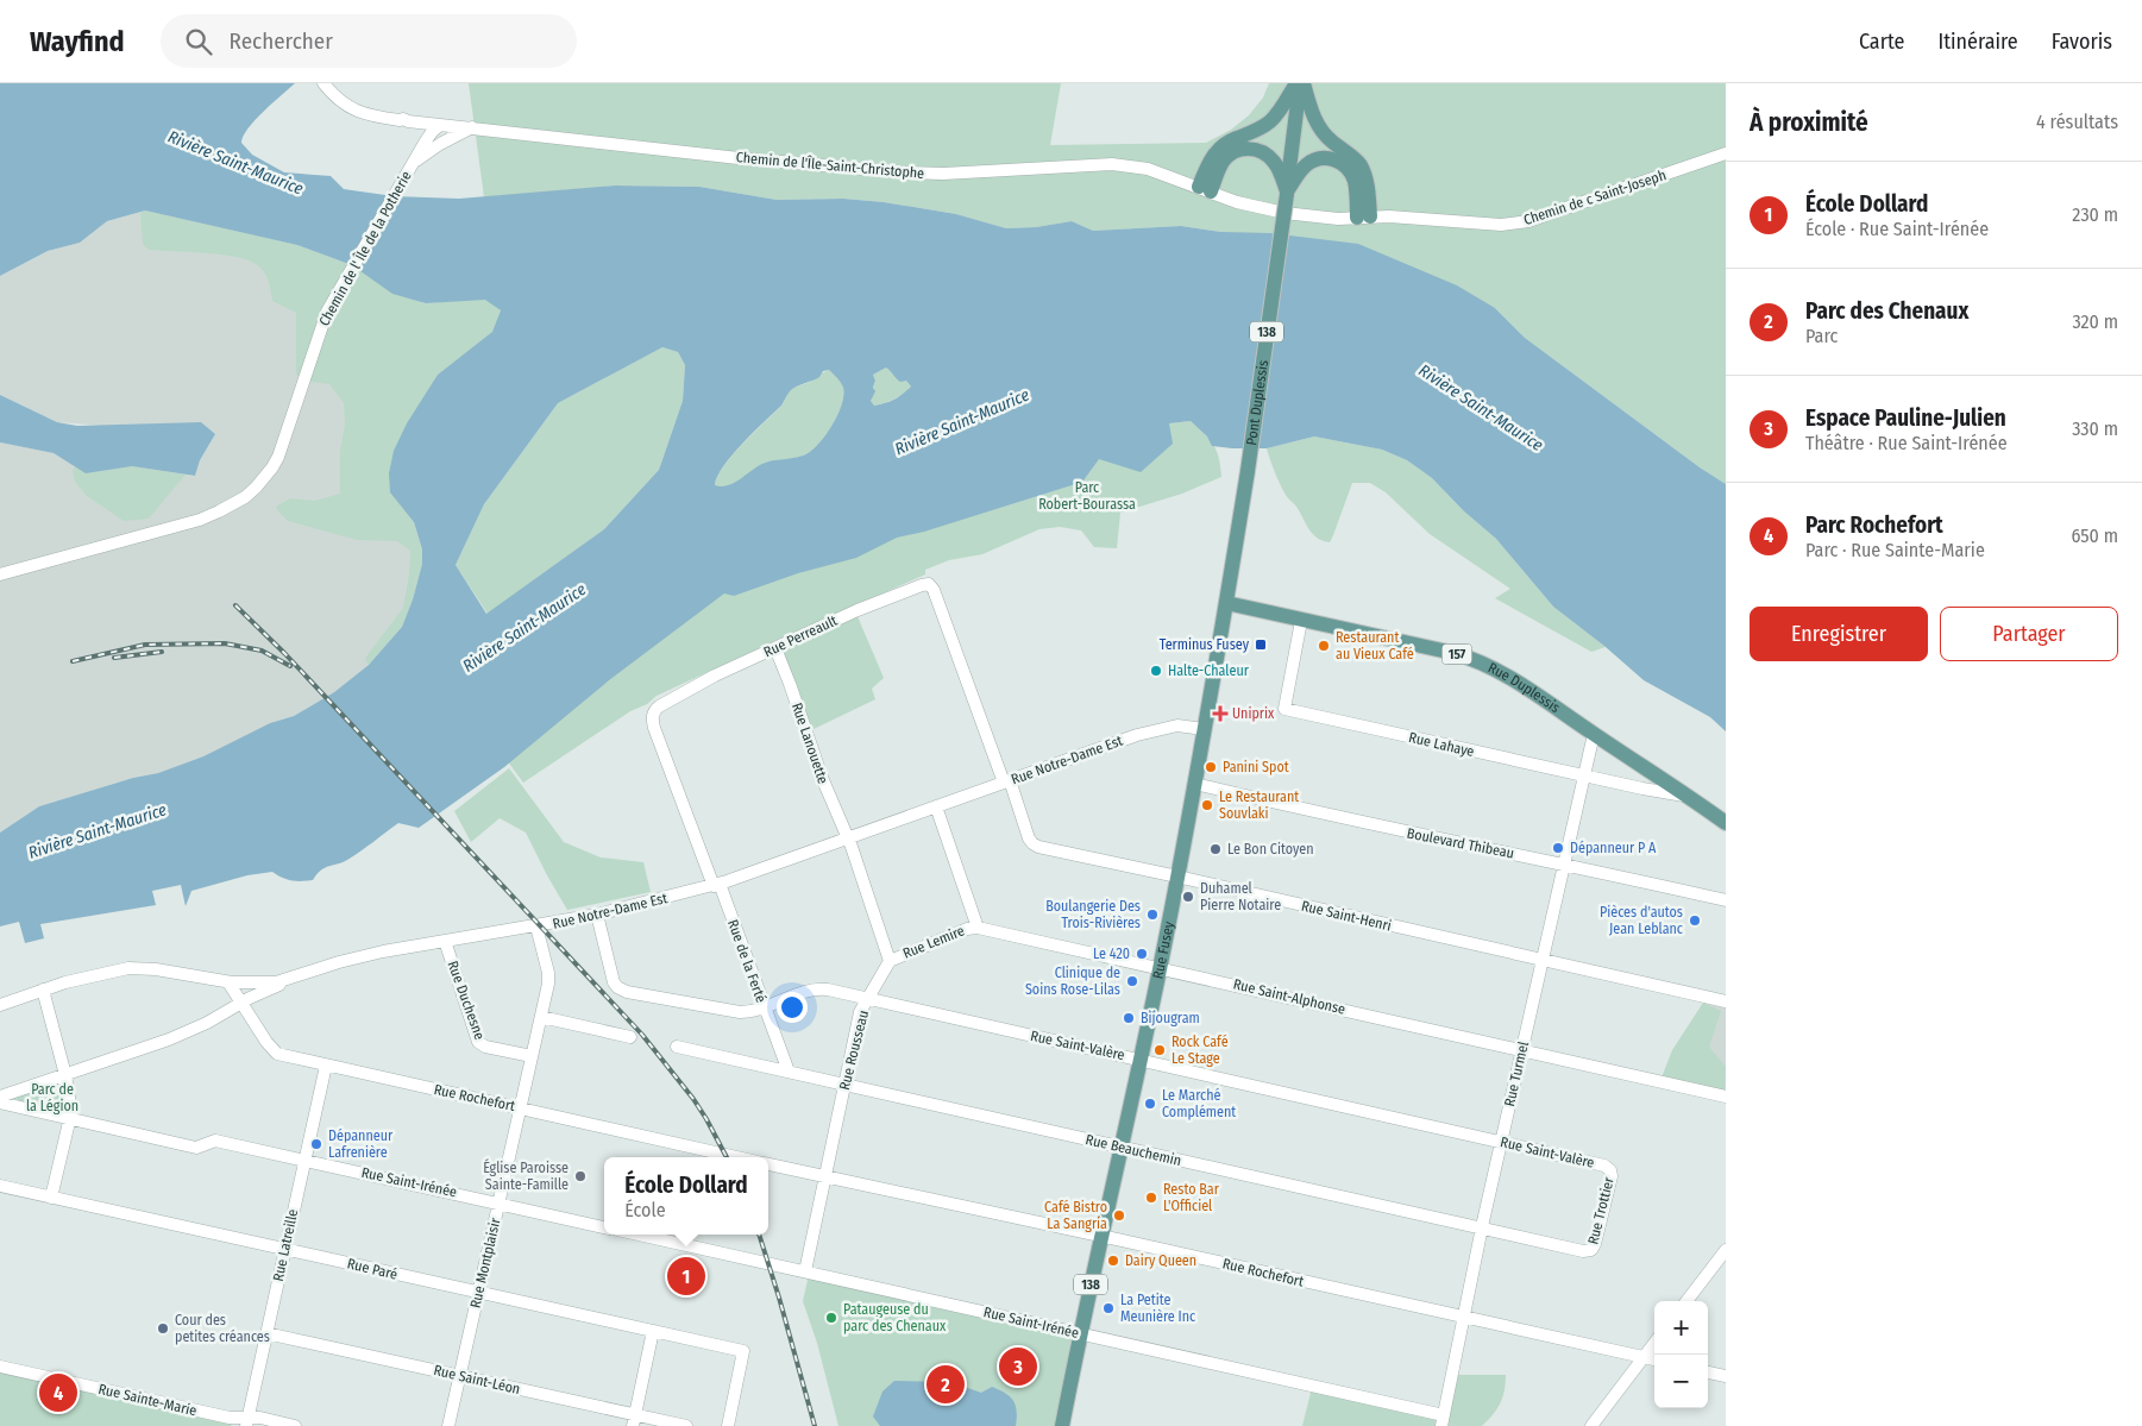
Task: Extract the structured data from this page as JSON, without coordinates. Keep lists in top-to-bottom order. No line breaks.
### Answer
{"streets":{"main road":["138","Pont Duplessis","157","Rue Duplessis","Rue Fusey"],"street":["Chemin de l'Île-Saint-Christophe","Chemin de c Saint-Joseph","Chemin de l' Île de la Potherie","Rue Perreault","Rue Lanouette","Rue Lahaye","Rue Notre-Dame Est","Boulevard Thibeau","Rue Saint-Henri","Rue Lemire","Rue de la Ferté","Rue Saint-Alphonse","Rue Duchesne","Rue Saint-Valère","Rue Rousseau","Rue Turmel","Rue Rochefort","Rue Beauchemin","Rue Saint-Irénée","Rue Trottier","Rue Latreille","Rue Montplaisir","Rue Paré","Rue Saint-Léon","Rue Sainte-Marie"]},"crossings":[["Chemin de l'Île-Saint-Christophe","Chemin de c Saint-Joseph"],["Chemin de l'Île-Saint-Christophe","Chemin de l' Île de la Potherie"],["138","Pont Duplessis"],["Pont Duplessis","Rue Fusey"],["Rue Perreault","Rue Lanouette"],["Rue Perreault","Rue Notre-Dame Est"],["Rue Perreault","Rue Saint-Henri"],["Rue Perreault","Rue de la Ferté"],["Rue Duplessis","Rue Lahaye"],["Rue Duplessis","Rue Fusey"],["Rue Duplessis","Rue Turmel"],["Rue Lanouette","Rue Notre-Dame Est"],["Rue Lahaye","Rue Turmel"],["Rue Notre-Dame Est","Rue Saint-Henri"],["Rue Notre-Dame Est","Rue Fusey"],["Rue Notre-Dame Est","Rue de la Ferté"],["Rue Notre-Dame Est","Rue Duchesne"],["Rue Notre-Dame Est","Rue Saint-Valère"],["Rue Notre-Dame Est","Rue Rochefort"],["Rue Notre-Dame Est","Rue Montplaisir"],["Boulevard Thibeau","Rue Fusey"],["Boulevard Thibeau","Rue Turmel"],["Rue Saint-Henri","Rue Fusey"],["Rue Saint-Henri","Rue Turmel"],["Rue Lemire","Rue Saint-Alphonse"],["Rue Lemire","Rue Rousseau"],["Rue Fusey","Rue Saint-Alphonse"],["Rue Fusey","Rue Saint-Valère"],["Rue Fusey","Rue Rochefort"],["Rue Fusey","Rue Beauchemin"],["Rue Fusey","Rue Saint-Irénée"],["Rue de la Ferté","Rue Saint-Valère"],["Rue de la Ferté","Rue Beauchemin"],["Rue Saint-Alphonse","Rue Turmel"],["Rue Duchesne","Rue Montplaisir"],["Rue Saint-Valère","Rue Rousseau"],["Rue Saint-Valère","Rue Turmel"],["Rue Saint-Valère","Rue Trottier"],["Rue Rousseau","Rue Rochefort"],["Rue Rousseau","Rue Beauchemin"],["Rue Rousseau","Rue Saint-Irénée"],["Rue Turmel","Rue Rochefort"],["Rue Turmel","Rue Beauchemin"],["Rue Turmel","Rue Saint-Irénée"],["Rue Rochefort","Rue Latreille"],["Rue Rochefort","Rue Montplaisir"],["Rue Beauchemin","Rue Trottier"],["Rue Saint-Irénée","Rue Latreille"],["Rue Saint-Irénée","Rue Montplaisir"],["Rue Latreille","Rue Paré"],["Rue Latreille","Rue Saint-Léon"],["Rue Latreille","Rue Sainte-Marie"],["Rue Montplaisir","Rue Paré"],["Rue Montplaisir","Rue Saint-Léon"]],"water":["Rivière Saint-Maurice"],"parks":["Parc Robert-Bourassa","Parc de la Légion"],"places":{"transit":["Terminus Fusey"],"other":["Restaurant au Vieux Café","Halte-Chaleur","Panini Spot","Le Restaurant Souvlaki","Dépanneur P A","Le Bon Citoyen","Duhamel Pierre Notaire","Boulangerie Des Trois-Rivières","Pièces d'autos Jean Leblanc","Le 420","Clinique de Soins Rose-Lilas","Bijougram","Rock Café Le Stage","Le Marché Complément","Dépanneur Lafrenière","Église Paroisse Sainte-Famille","Resto Bar L'Officiel","Café Bistro La Sangria","Dairy Queen","La Petite Meunière Inc","Pataugeuse du parc des Chenaux","Cour des petites créances"],"health":["Uniprix"]},"page":{"header":"Wayfind","search":"Rechercher","nav":["Carte","Itinéraire","Favoris"],"heading":["À proximité","4 résultats"],"list":[{"mark":"1","name":"École Dollard","note":"École · Rue Saint-Irénée","value":"230 m"},{"mark":"2","name":"Parc des Chenaux","note":"Parc","value":"320 m"},{"mark":"3","name":"Espace Pauline-Julien","note":"Théâtre · Rue Saint-Irénée","value":"330 m"},{"mark":"4","name":"Parc Rochefort","note":"Parc · Rue Sainte-Marie","value":"650 m"}],"buttons":["Enregistrer","Partager"],"popup":["École Dollard","École"],"pins":["1","3","2","4"],"map_buttons":["+","−"]}}
